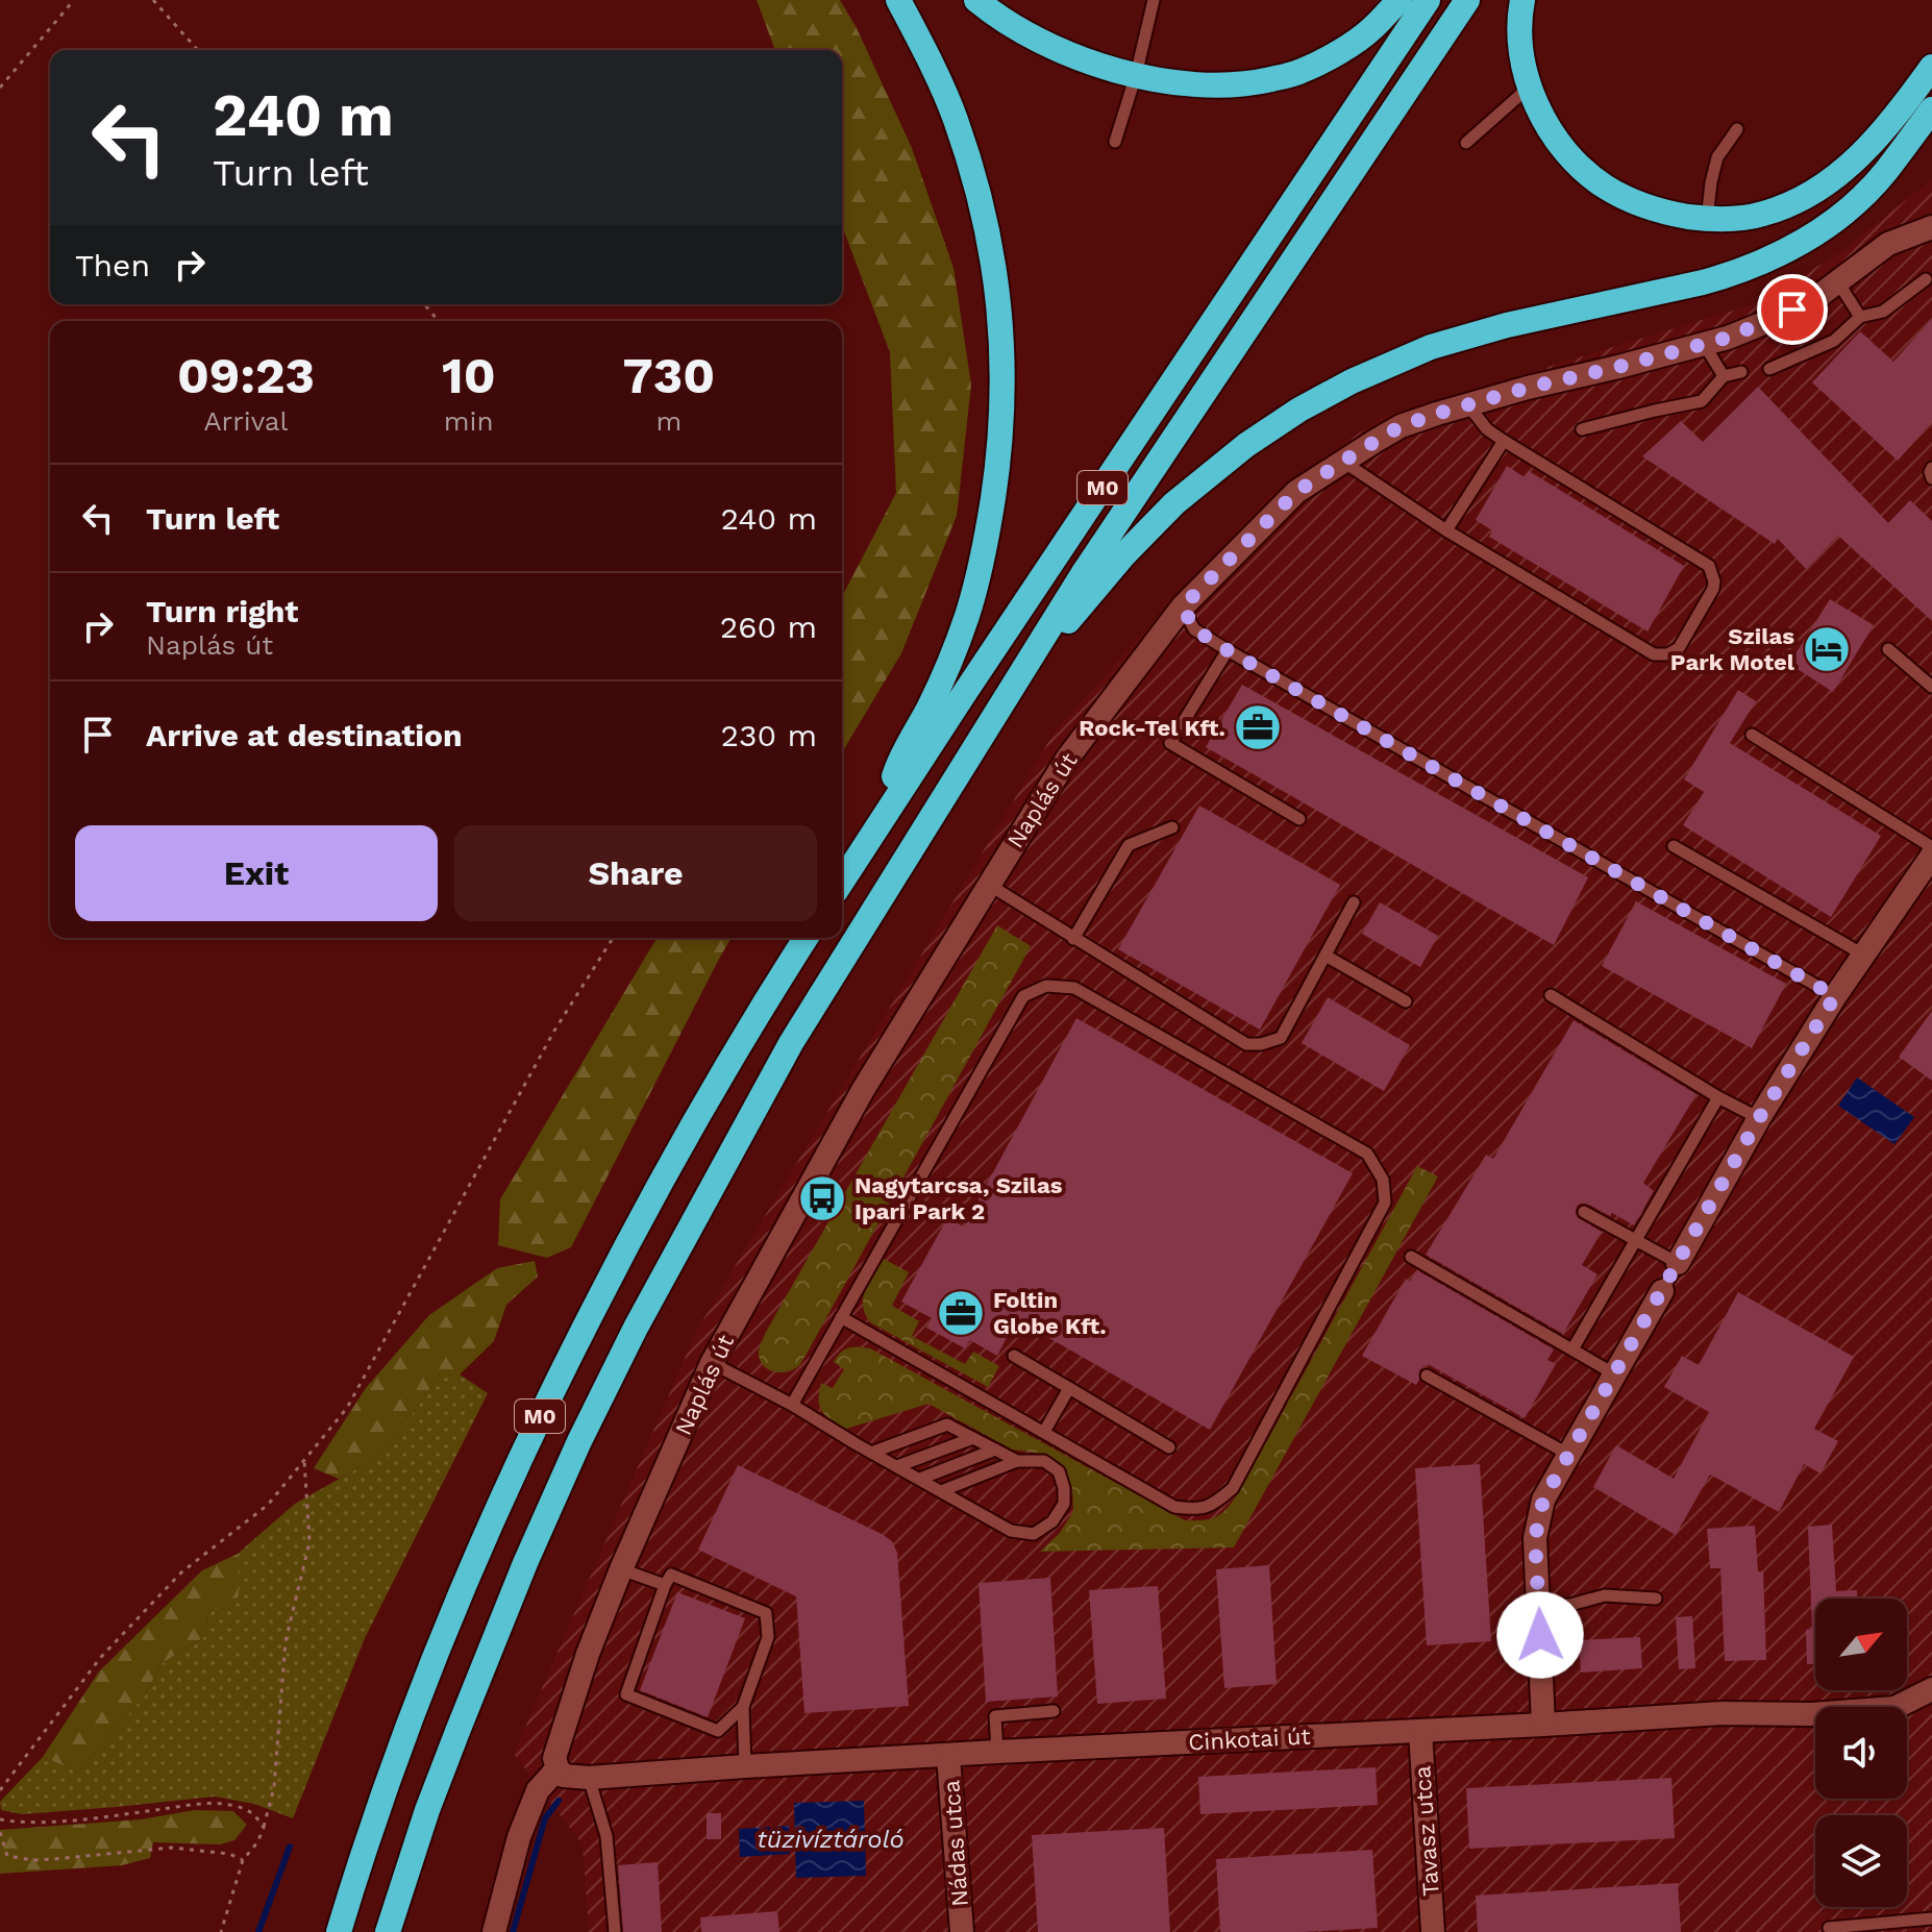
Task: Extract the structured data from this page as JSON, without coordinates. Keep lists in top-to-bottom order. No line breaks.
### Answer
{"streets":{"highway":["M0"],"street":["Naplás út","Cinkotai út","Tavasz utca","Nádas utca"]},"crossings":[["Naplás út","Cinkotai út"],["Cinkotai út","Tavasz utca"],["Cinkotai út","Nádas utca"]],"water":["tüzivíztároló"],"places":{"hotel":["Szilas Park Motel"],"office":["Rock-Tel Kft.","Foltin Globe Kft."],"bus stop":["Nagytarcsa, Szilas Ipari Park 2"]},"north":"top right","page":{"turn":["240 m","Turn left"],"then":"Then","eta":["09:23","Arrival","10","min","730","m"],"list":[{"name":"Turn left","value":"240 m"},{"name":"Turn right","note":"Naplás út","value":"260 m"},{"name":"Arrive at destination","value":"230 m"}],"buttons":["Exit","Share"]}}
